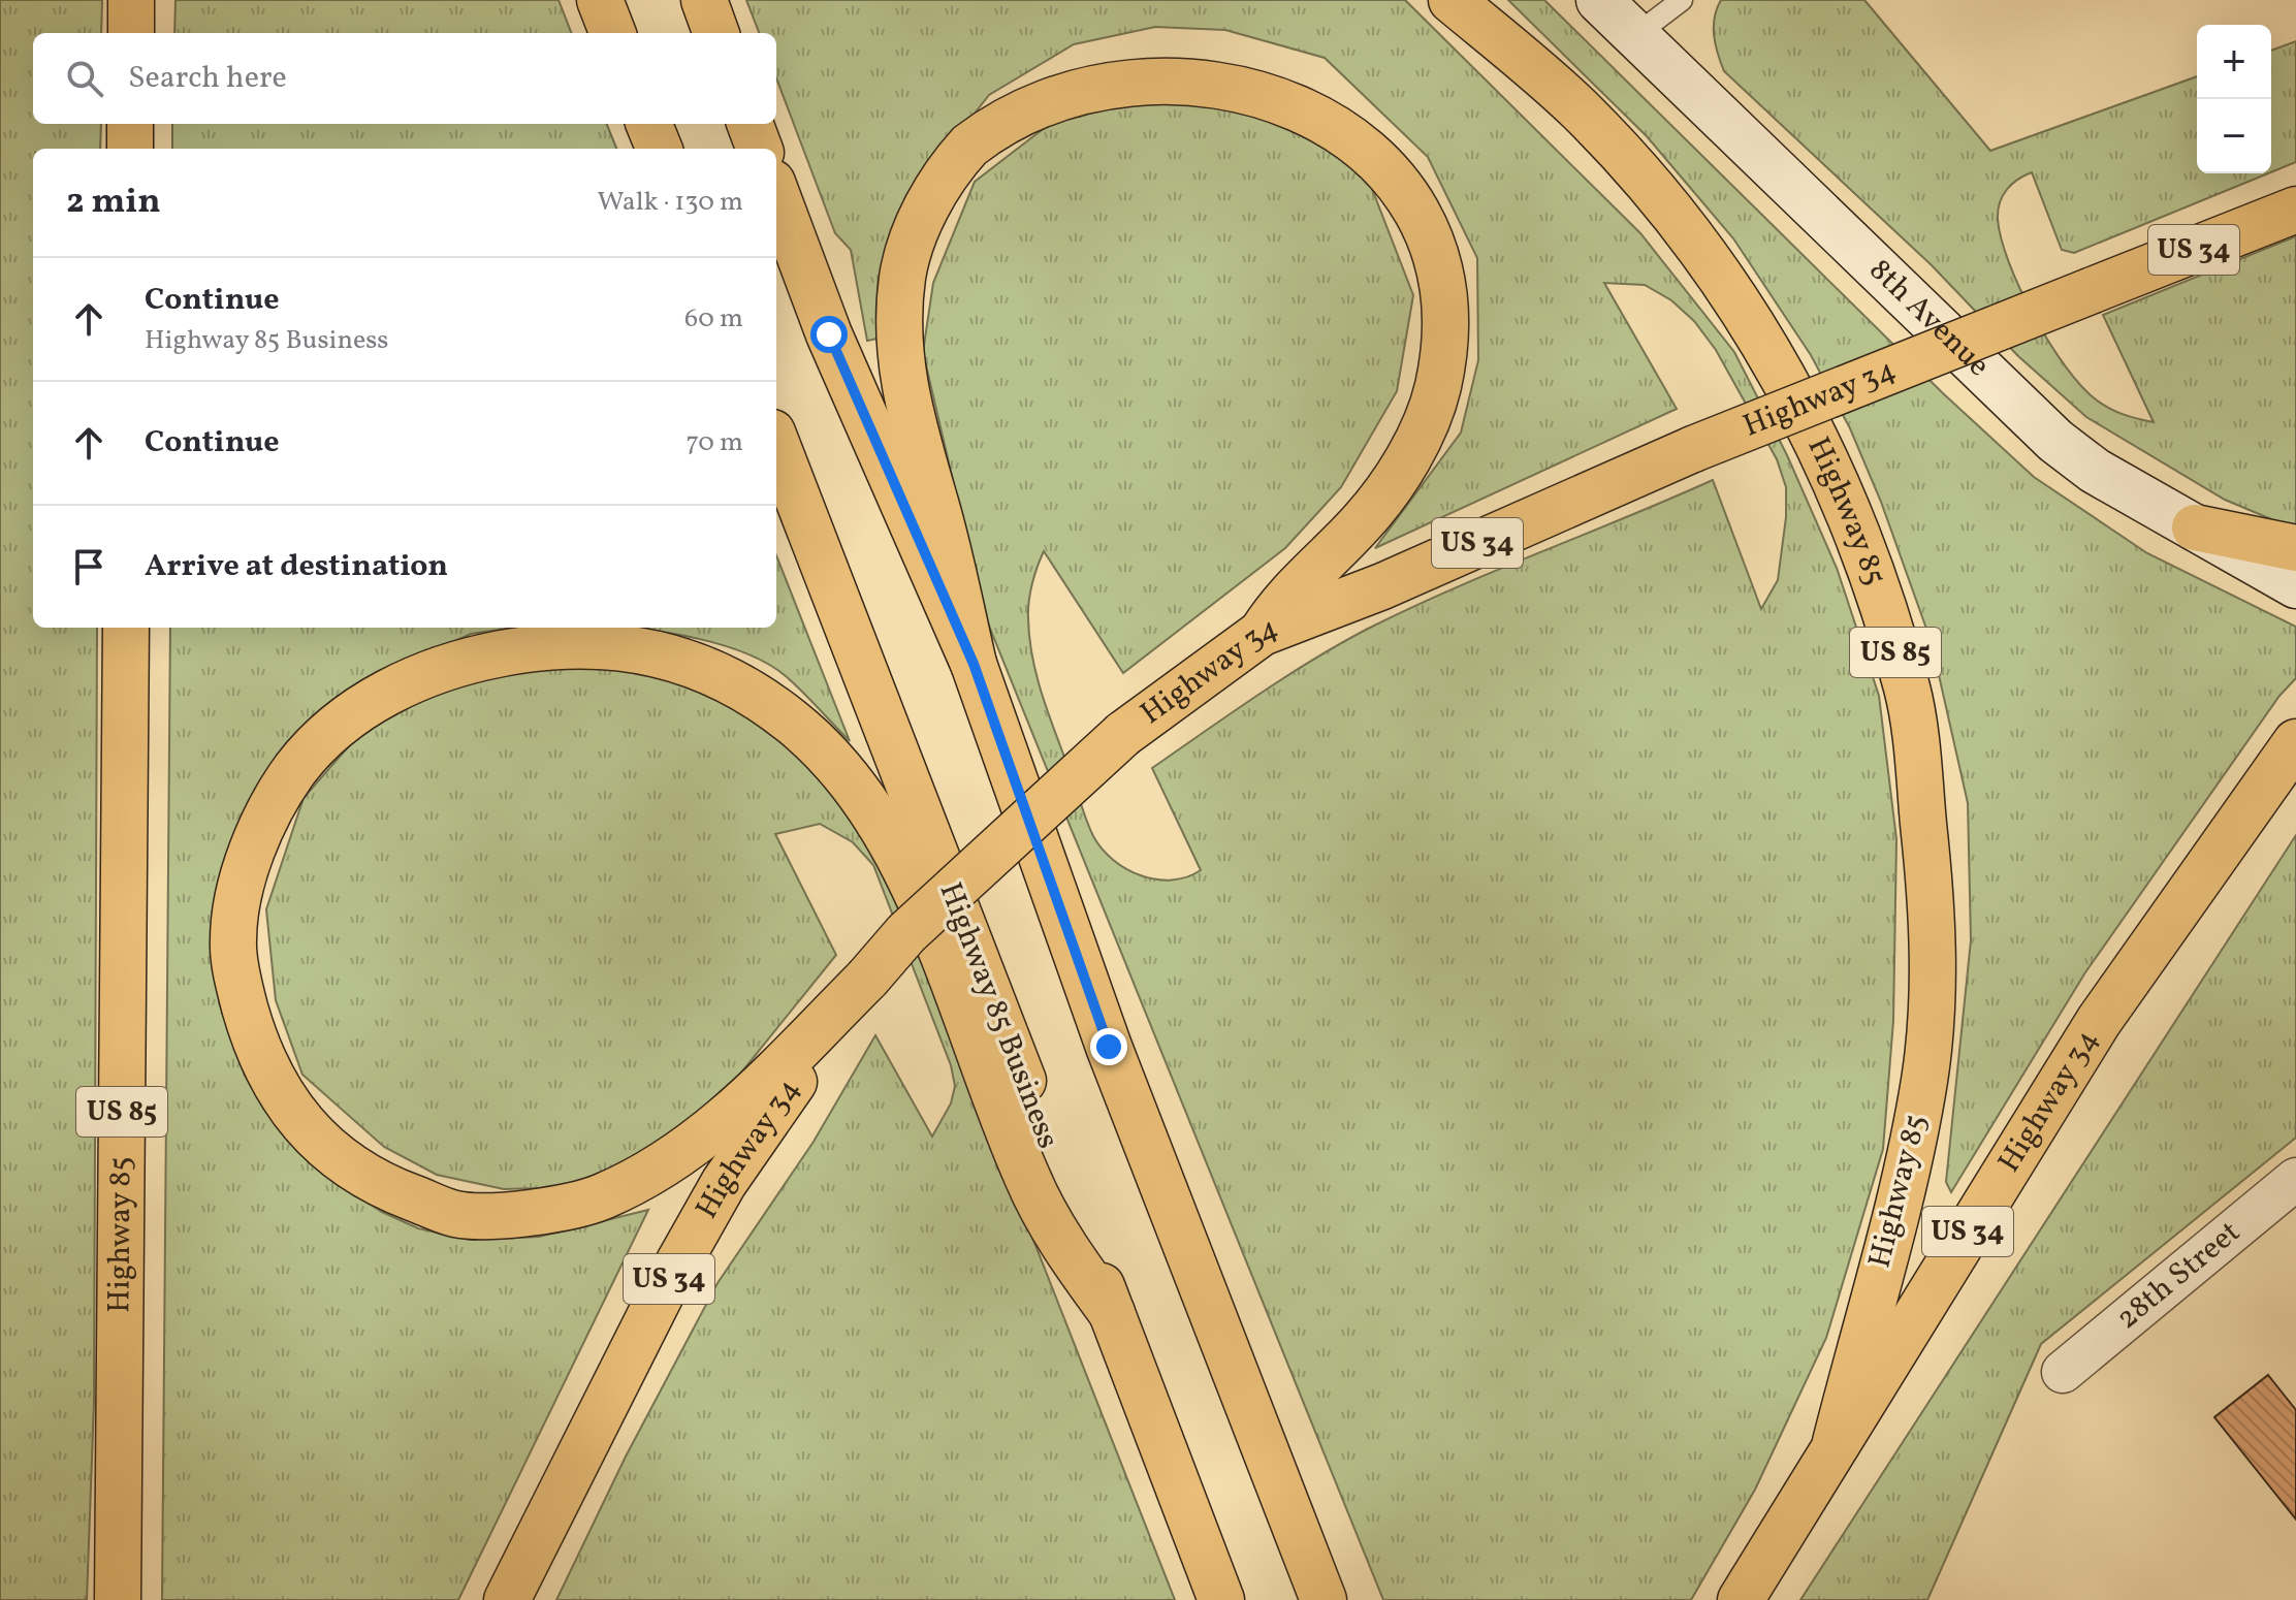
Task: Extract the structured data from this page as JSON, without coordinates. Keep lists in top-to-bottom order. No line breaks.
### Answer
{"streets":{"main road":["US 34","8th Avenue","Highway 34","Highway 85","US 85","Highway 85 Business"],"street":["28th Street"]},"crossings":[["Highway 34","Highway 85"]],"page":{"map_buttons":["+","−"],"search":"Search here","heading":["2 min","Walk · 130 m"],"list":[["Continue","Highway 85 Business","60 m"],["Continue","70 m"],"Arrive at destination"]}}
